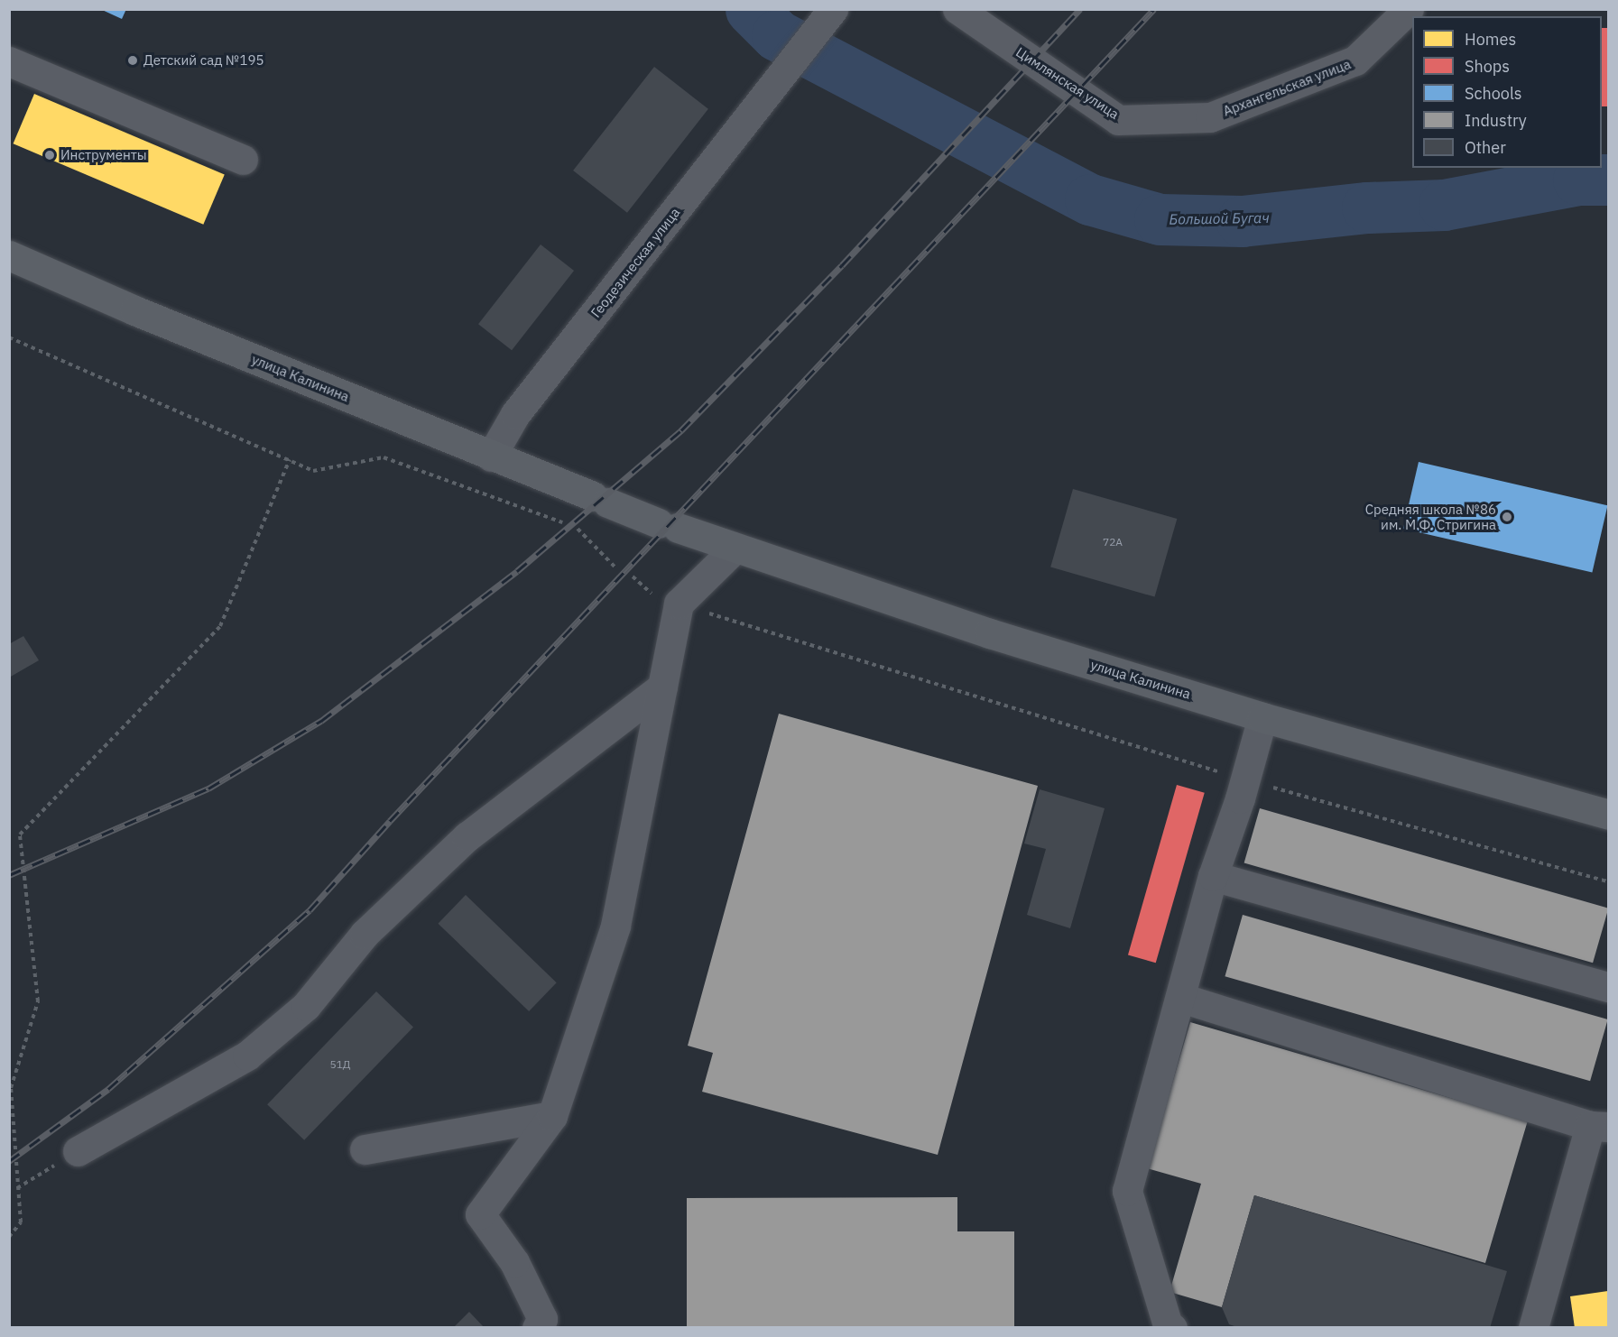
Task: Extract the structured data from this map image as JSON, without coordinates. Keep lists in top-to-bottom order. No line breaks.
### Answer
{"streets":{"main road":["улица Калинина"],"street":["Цимлянская улица","Архангельская улица","Геодезическая улица"]},"crossings":[["Цимлянская улица","Архангельская улица"],["Геодезическая улица","улица Калинина"]],"water":["Большой Бугач"],"places":["Детский сад №195","Инструменты","Средняя школа №86 им. М.Ф. Стригина"],"house_numbers":["72А","51Д"],"legend":["Homes","Shops","Schools","Industry","Other"]}
